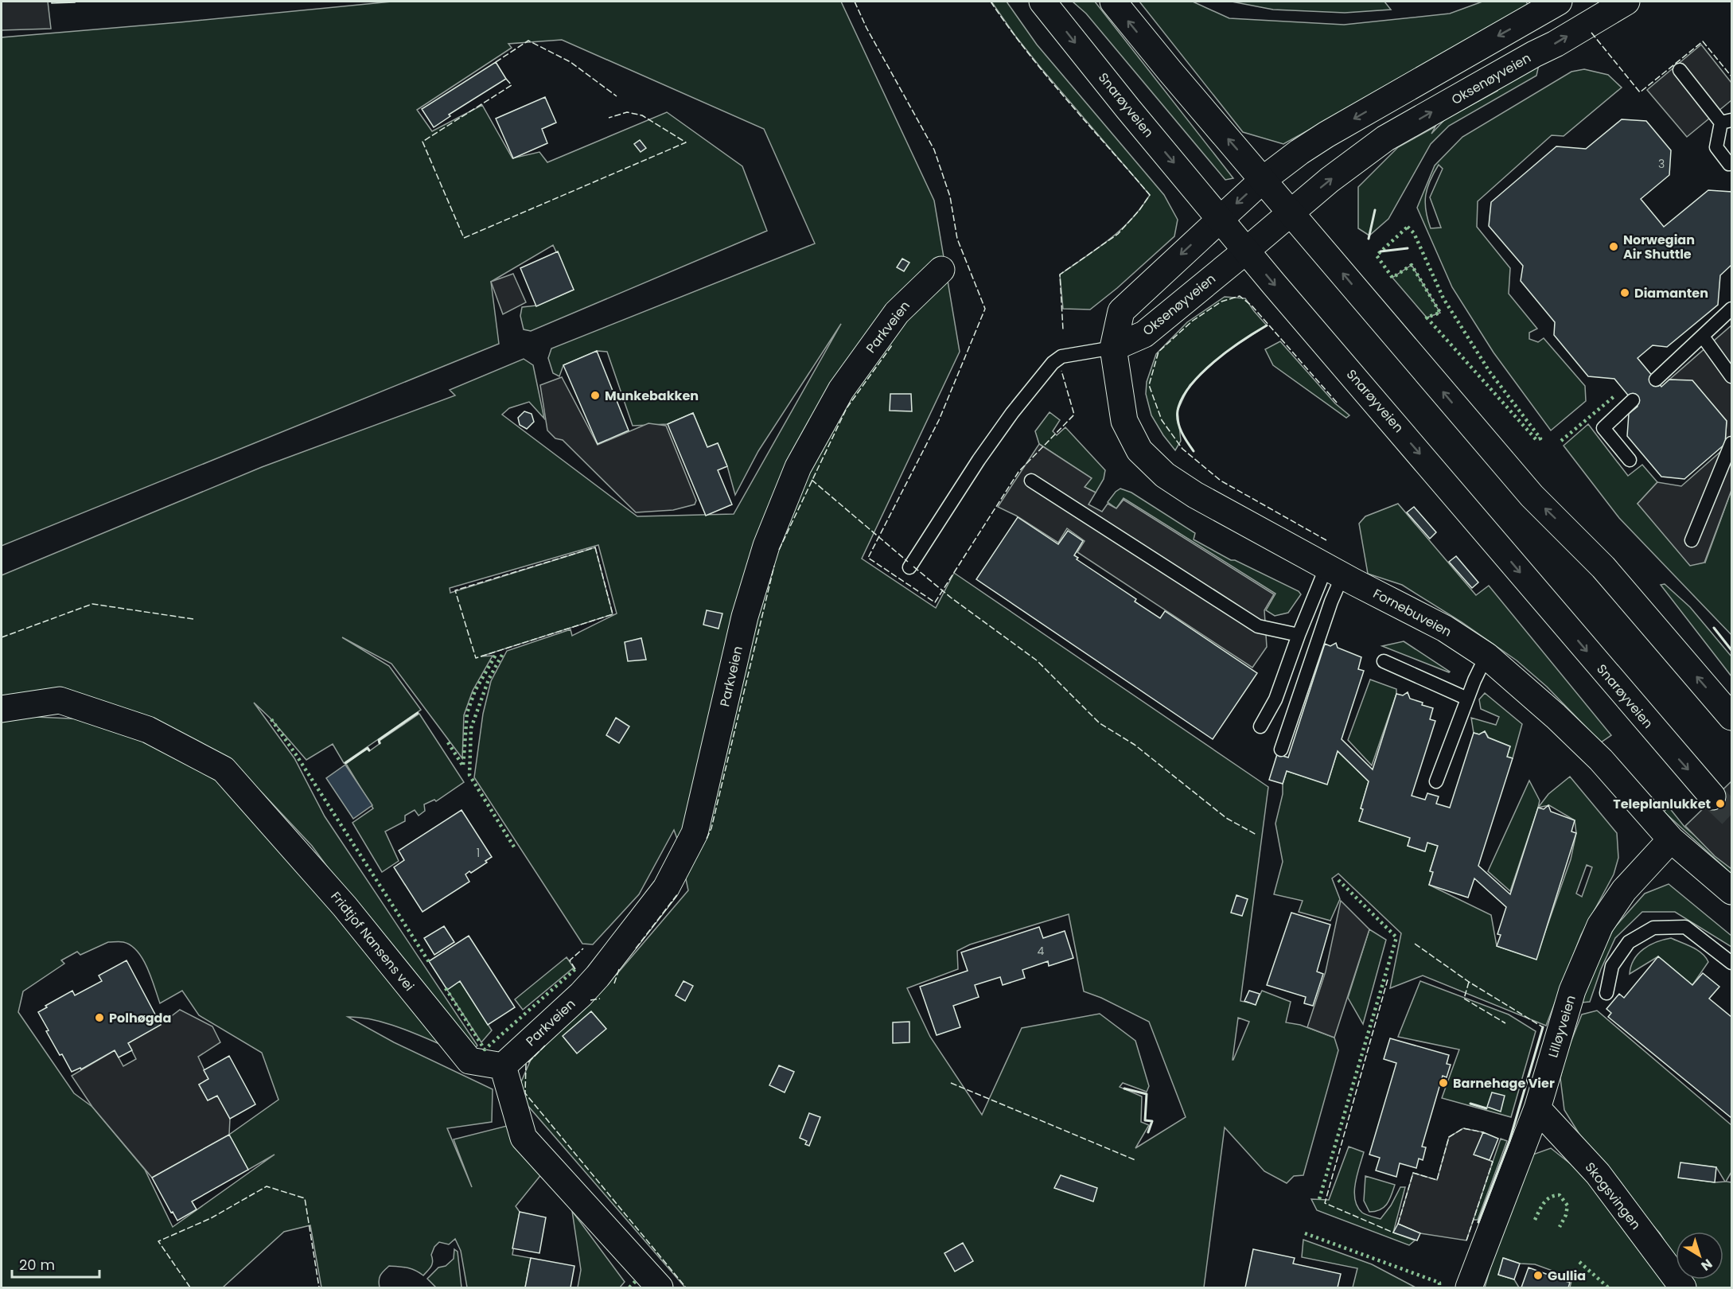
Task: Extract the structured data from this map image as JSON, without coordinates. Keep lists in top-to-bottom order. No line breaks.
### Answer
{"streets":{"street":["Oksenøyveien","Snarøyveien","Parkveien","Fornebuveien","Fridtjof Nansens vei","Lilløyveien","Skogsvingen"]},"crossings":[["Oksenøyveien","Snarøyveien"],["Oksenøyveien","Fornebuveien"],["Parkveien","Fridtjof Nansens vei"],["Fornebuveien","Lilløyveien"],["Lilløyveien","Skogsvingen"]],"places":["Norwegian Air Shuttle","Diamanten","Munkebakken","Teleplanlukket","Polhøgda","Barnehage Vier","Gullia"],"house_numbers":["3","1","4"],"scale_bar":"20 m","north":"bottom right"}
